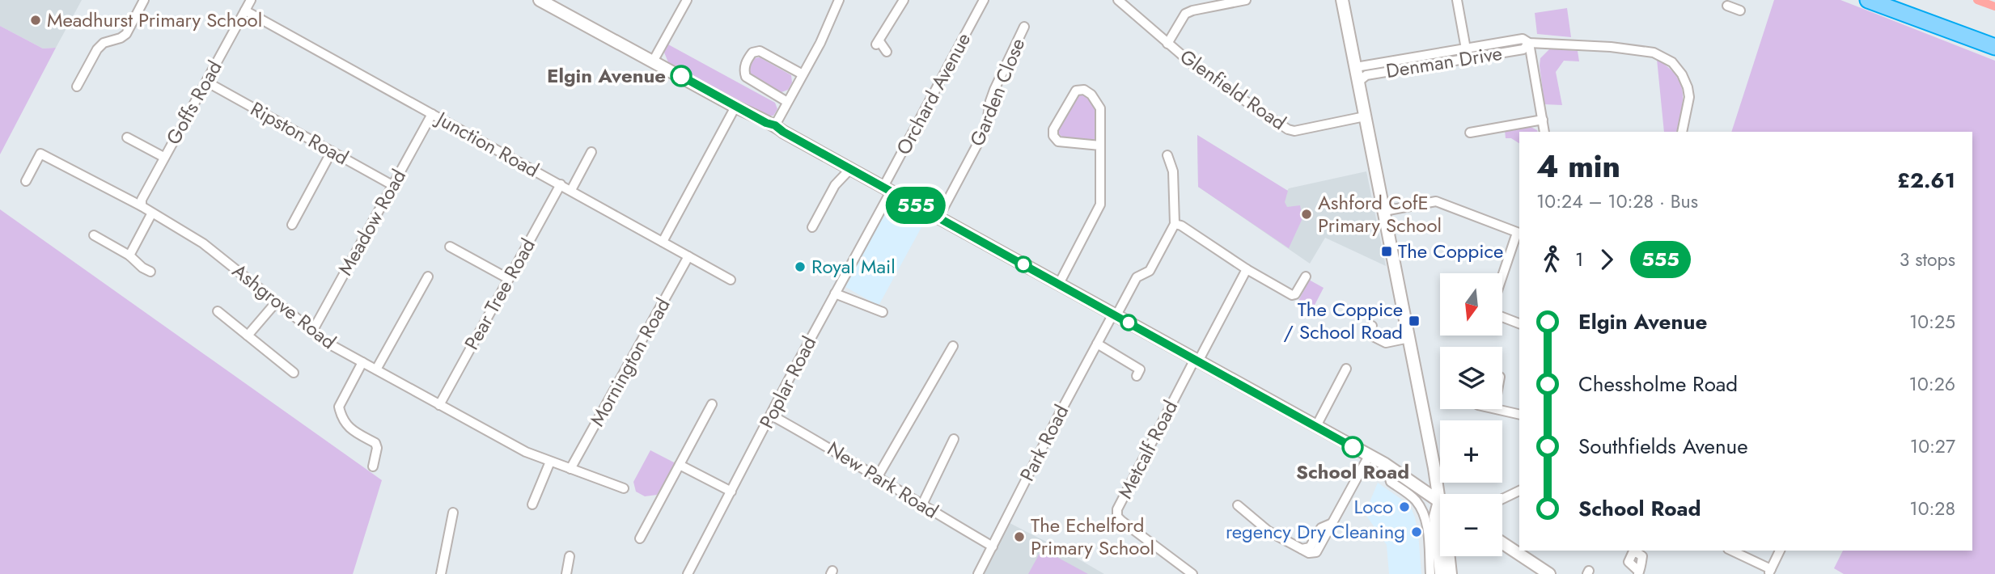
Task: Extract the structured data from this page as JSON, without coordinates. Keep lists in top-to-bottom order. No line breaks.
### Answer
{"streets":{"street":["Denman Drive","Glenfield Road","Garden Close","Orchard Avenue","Goffs Road","Ripston Road","Junction Road","Meadow Road","Pear Tree Road","Ashgrove Road","Mornington Road","Poplar Road","Park Road","Metcalf Road","New Park Road"]},"crossings":[["Orchard Avenue","Poplar Road"],["Goffs Road","Ripston Road"],["Goffs Road","Junction Road"],["Goffs Road","Ashgrove Road"],["Ripston Road","Meadow Road"],["Junction Road","Meadow Road"],["Junction Road","Pear Tree Road"],["Junction Road","Mornington Road"],["Meadow Road","Ashgrove Road"],["Pear Tree Road","Ashgrove Road"],["Ashgrove Road","Mornington Road"],["Poplar Road","New Park Road"],["Park Road","New Park Road"]],"places":{"other":["Meadhurst Primary School","Elgin Avenue","Ashford CofE Primary School","Royal Mail","School Road","Loco","regency Dry Cleaning","The Echelford Primary School"],"transit":["The Coppice","The Coppice / School Road"]},"lines":["bus line 555"],"north":"bottom","page":{"on_map":"555","heading":["4 min","10:24 – 10:28 · Bus","£2.61"],"legs":["1","555","3 stops"],"map_buttons":["+","−"],"list":[{"name":"Elgin Avenue","value":"10:25"},{"name":"Chessholme Road","value":"10:26"},{"name":"Southfields Avenue","value":"10:27"},{"name":"School Road","value":"10:28"}]}}
